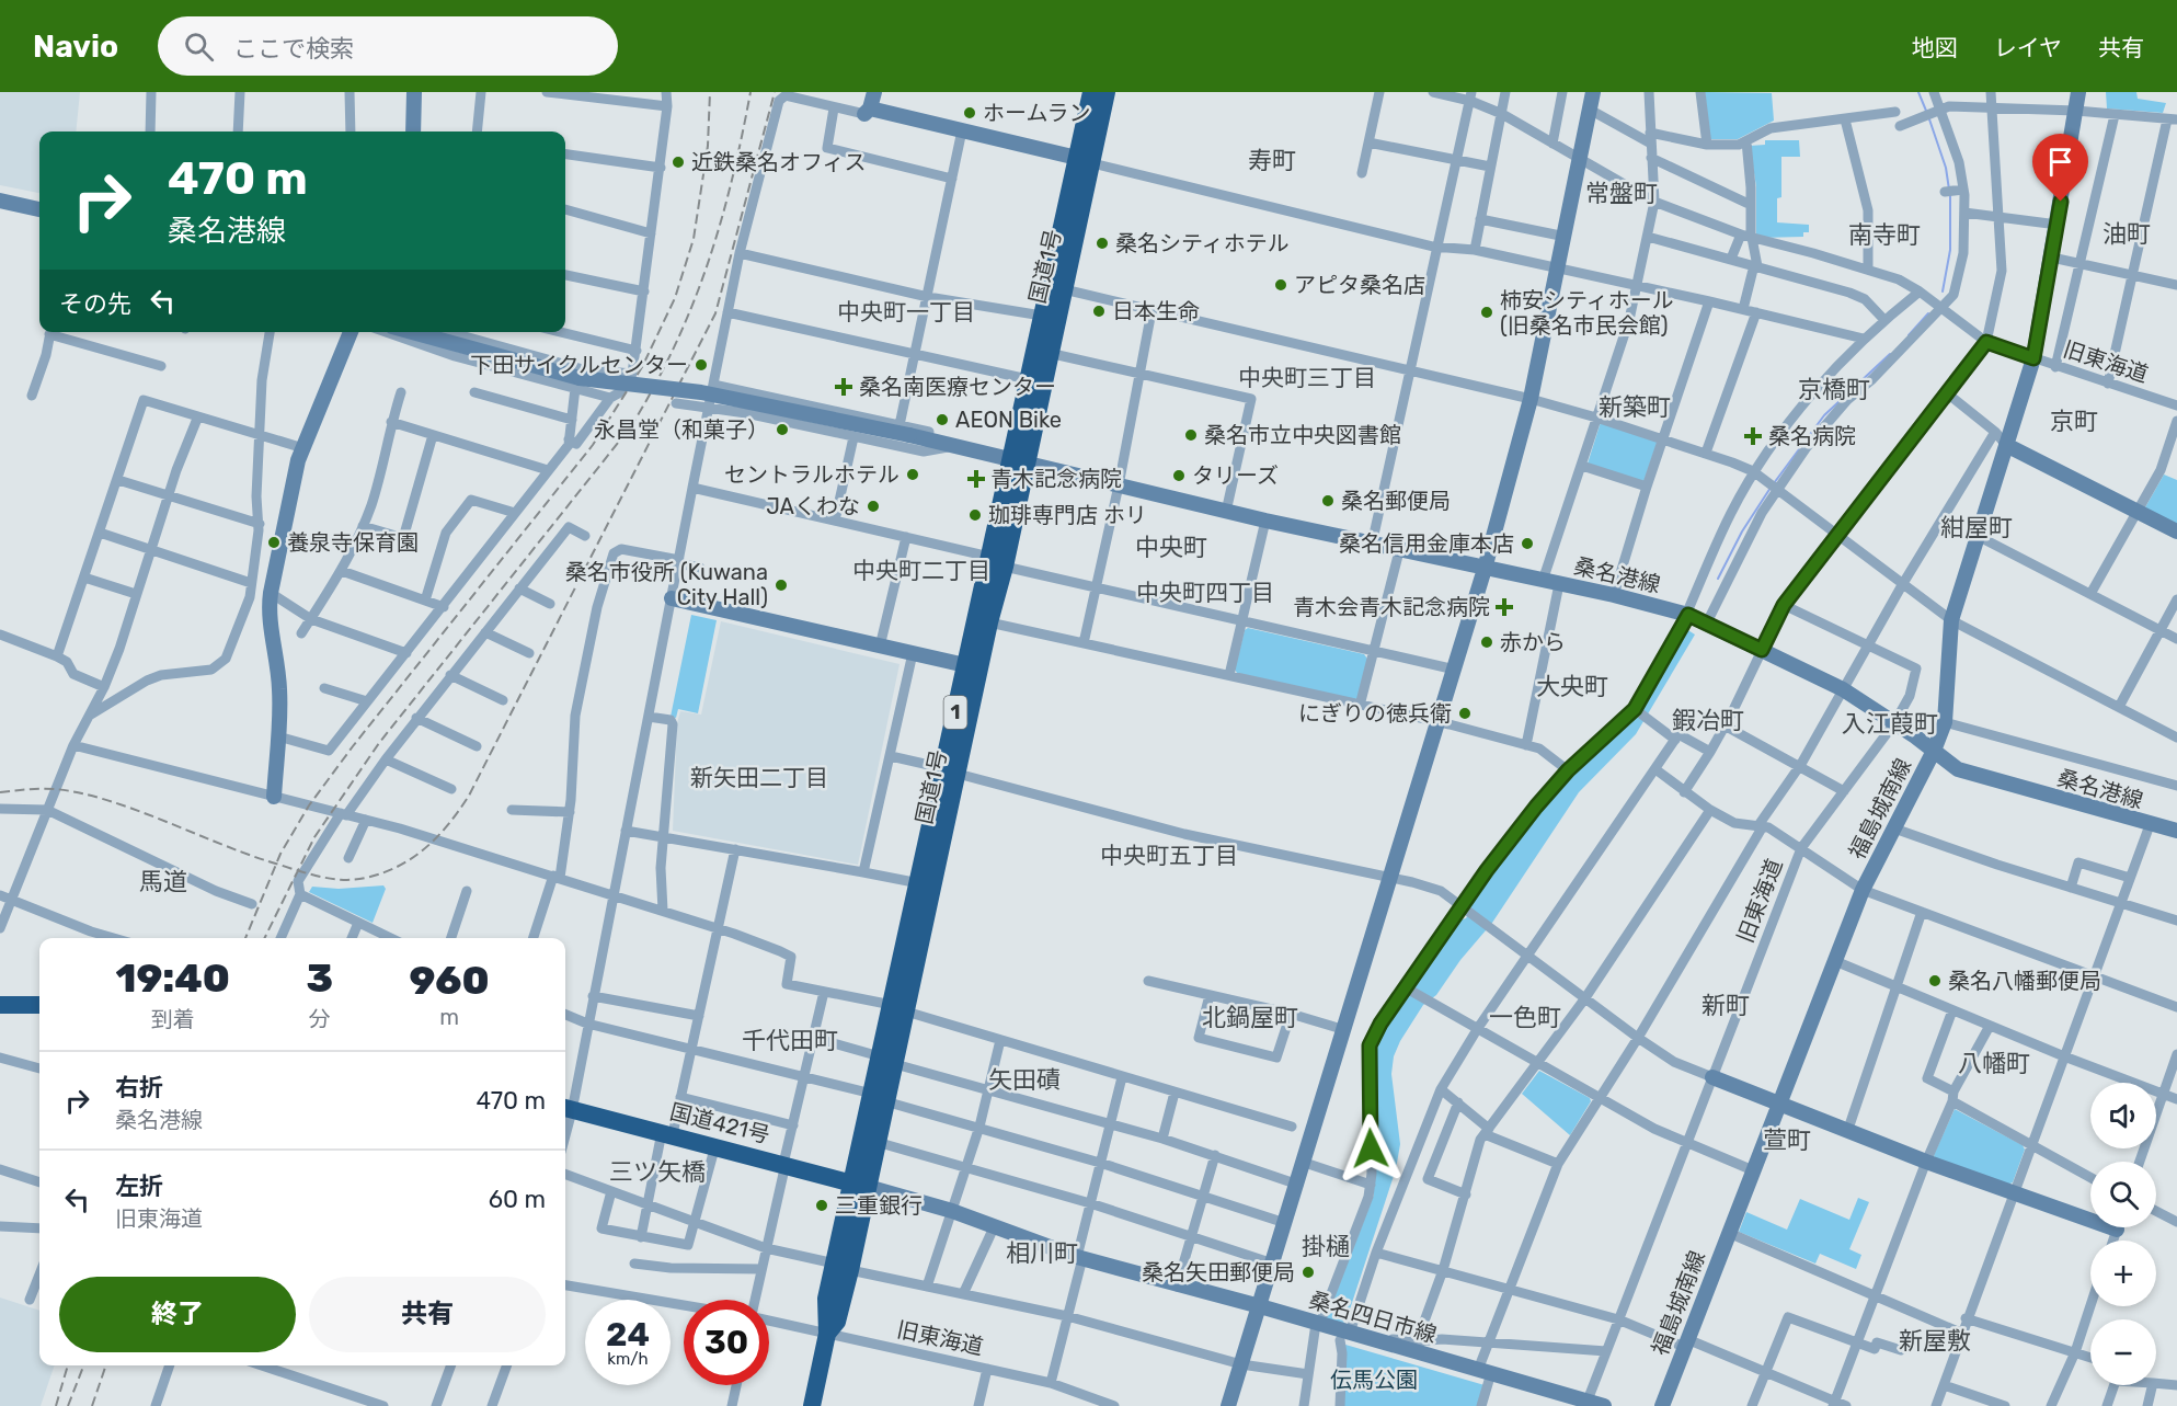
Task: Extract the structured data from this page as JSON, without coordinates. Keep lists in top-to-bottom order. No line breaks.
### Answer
{"streets":{"highway":["国道1号","1","国道421号"],"street":["旧東海道","桑名港線","福島城南線","桑名四日市線"]},"crossings":[["国道1号","旧東海道"],["国道1号","桑名港線"],["国道1号","国道421号"],["国道1号","桑名四日市線"],["旧東海道","福島城南線"],["旧東海道","桑名四日市線"],["桑名港線","福島城南線"],["国道421号","桑名四日市線"]],"districts":["寿町","常盤町","油町","南寺町","中央町一丁目","中央町三丁目","京橋町","新築町","京町","紺屋町","中央町","中央町二丁目","中央町四丁目","大央町","鍜冶町","入江葭町","新矢田二丁目","中央町五丁目","馬道","新町","北鍋屋町","一色町","千代田町","八幡町","矢田磧","萱町","三ツ矢橋","掛樋","相川町","新屋敷"],"parks":["伝馬公園"],"places":{"other":["ホームラン","近鉄桑名オフィス","桑名シティホテル","アピタ桑名店","日本生命","柿安シティホール (旧桑名市民会館)","下田サイクルセンター","AEON Bike","永昌堂（和菓子）","桑名市立中央図書館","セントラルホテル","タリーズ","桑名郵便局","JAくわな","珈琲専門店 ホリ","養泉寺保育園","桑名信用金庫本店","桑名市役所 (Kuwana City Hall)","赤から","にぎりの徳兵衛","桑名八幡郵便局","三重銀行","桑名矢田郵便局"],"health":["桑名南医療センター","桑名病院","青木記念病院","青木会青木記念病院"]},"page":{"header":"Navio","search":"ここで検索","nav":["地図","レイヤ","共有"],"turn":["470 m","桑名港線"],"then":"その先","eta":["19:40","到着","3","分","960","m"],"list":[{"name":"右折","note":"桑名港線","value":"470 m"},{"name":"左折","note":"旧東海道","value":"60 m"}],"map_buttons":["+","−"],"buttons":["終了","共有"],"speed":"24 km/h","limit":"30"}}
